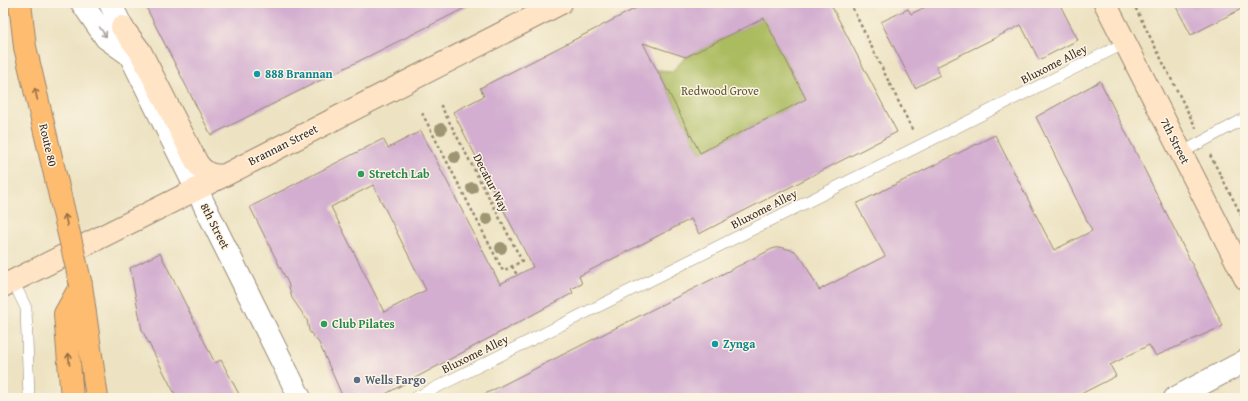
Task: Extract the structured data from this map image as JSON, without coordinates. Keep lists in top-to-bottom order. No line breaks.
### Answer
{"streets":{"highway":["Route 80"],"main road":["7th Street","Brannan Street"],"street":["8th Street"],"lane":["Bluxome Alley"],"path":["Decatur Way"]},"crossings":[["Bluxome Alley","7th Street"],["Brannan Street","8th Street"]],"one_way":["Route 80"],"parks":["Redwood Grove"],"places":["888 Brannan","Stretch Lab","Club Pilates","Zynga","Wells Fargo"]}
